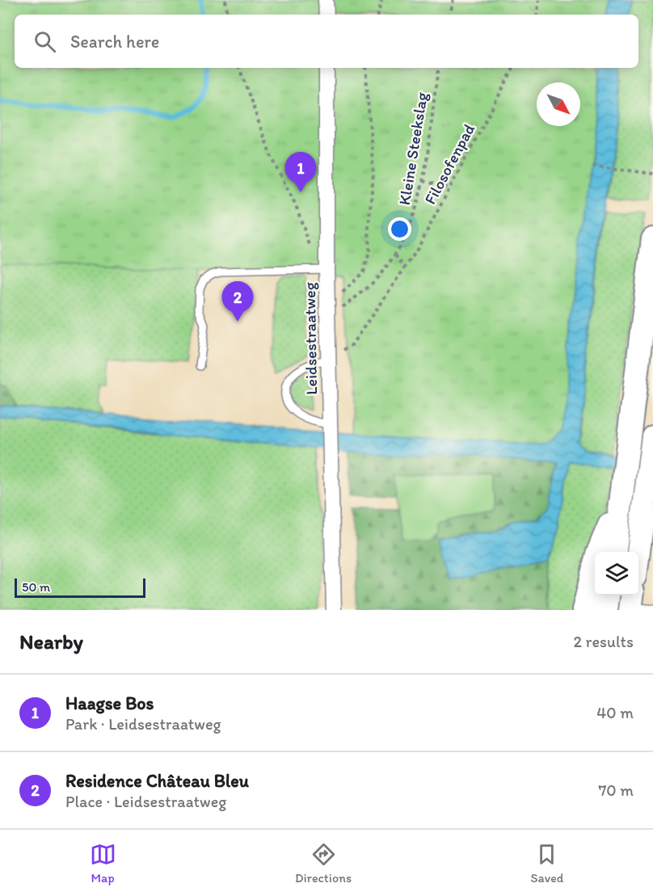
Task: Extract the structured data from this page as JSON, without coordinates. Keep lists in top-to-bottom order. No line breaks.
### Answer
{"streets":{"street":["Leidsestraatweg"],"path":["Kleine Steekslag","Filosofenpad"]},"crossings":[["Kleine Steekslag","Leidsestraatweg"],["Filosofenpad","Leidsestraatweg"]],"scale_bar":"50 m","north":"bottom right","page":{"search":"Search here","pins":["1","2"],"scale":"50 m","heading":["Nearby","2 results"],"list":[{"mark":"1","name":"Haagse Bos","note":"Park · Leidsestraatweg","value":"40 m"},{"mark":"2","name":"Residence Château Bleu","note":"Place · Leidsestraatweg","value":"70 m"}],"nav":["Map","Directions","Saved"]}}
